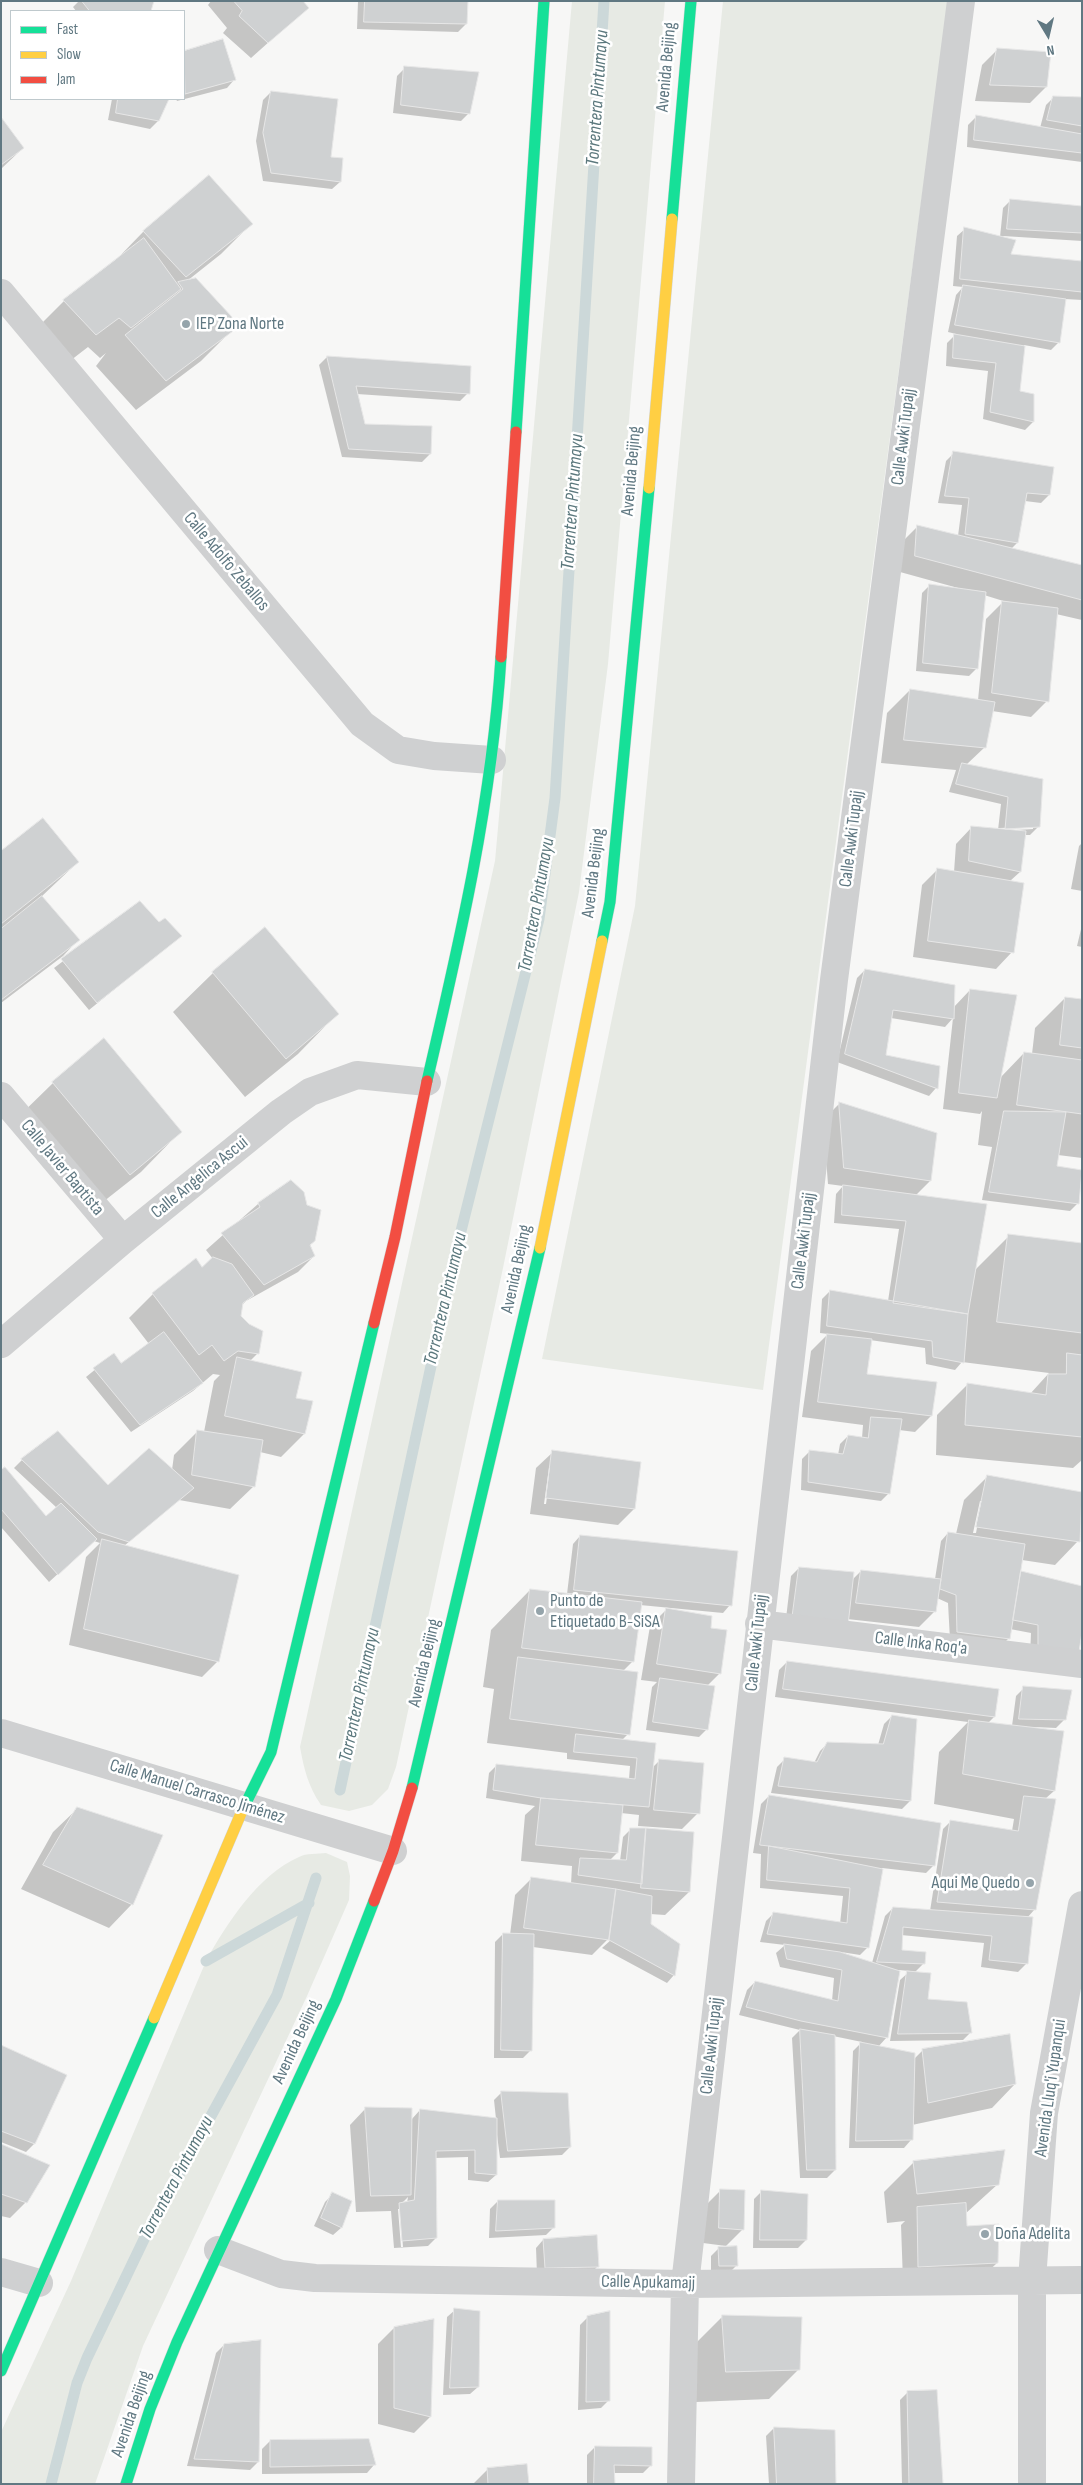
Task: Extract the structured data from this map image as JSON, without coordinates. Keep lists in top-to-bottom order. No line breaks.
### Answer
{"streets":{"main road":["Avenida Beijing"],"street":["Calle Awki Tupajj","Calle Adolfo Zeballos","Calle Javier Baptista","Calle Angelica Ascui","Calle Inka Roq'a","Calle Manuel Carrasco Jiménez","Avenida Lluq'i Yupanqui","Calle Apukamajj"]},"crossings":[["Avenida Beijing","Calle Manuel Carrasco Jiménez"],["Avenida Beijing","Calle Apukamajj"],["Calle Awki Tupajj","Calle Inka Roq'a"],["Calle Awki Tupajj","Calle Apukamajj"],["Calle Javier Baptista","Calle Angelica Ascui"],["Avenida Lluq'i Yupanqui","Calle Apukamajj"]],"water":["Torrentera Pintumayu"],"places":["IEP Zona Norte","Punto de Etiquetado B-SiSA","Aqui Me Quedo","Doña Adelita"],"legend":["Fast","Slow","Jam"],"north":"bottom"}
